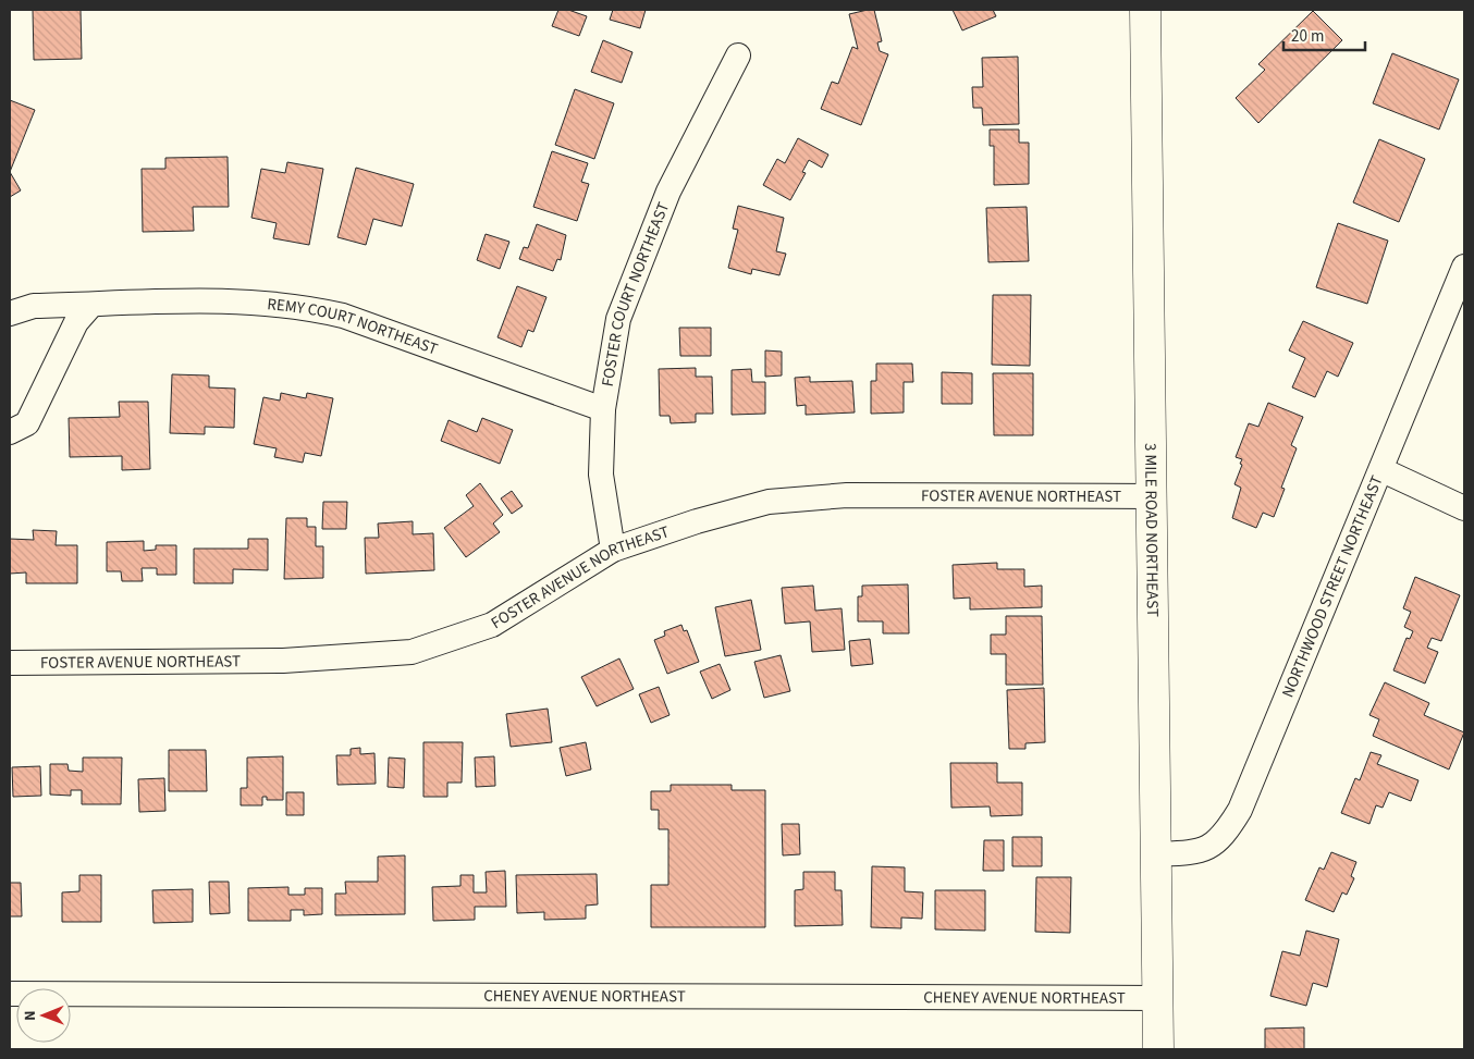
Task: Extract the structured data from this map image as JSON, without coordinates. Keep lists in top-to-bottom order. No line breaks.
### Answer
{"streets":{"main road":["3 MILE ROAD NORTHEAST"],"street":["FOSTER COURT NORTHEAST","REMY COURT NORTHEAST","FOSTER AVENUE NORTHEAST","NORTHWOOD STREET NORTHEAST","CHENEY AVENUE NORTHEAST"]},"crossings":[["FOSTER COURT NORTHEAST","REMY COURT NORTHEAST"],["FOSTER COURT NORTHEAST","FOSTER AVENUE NORTHEAST"],["FOSTER AVENUE NORTHEAST","3 MILE ROAD NORTHEAST"],["3 MILE ROAD NORTHEAST","NORTHWOOD STREET NORTHEAST"],["3 MILE ROAD NORTHEAST","CHENEY AVENUE NORTHEAST"]],"scale_bar":"20 m","north":"left"}
